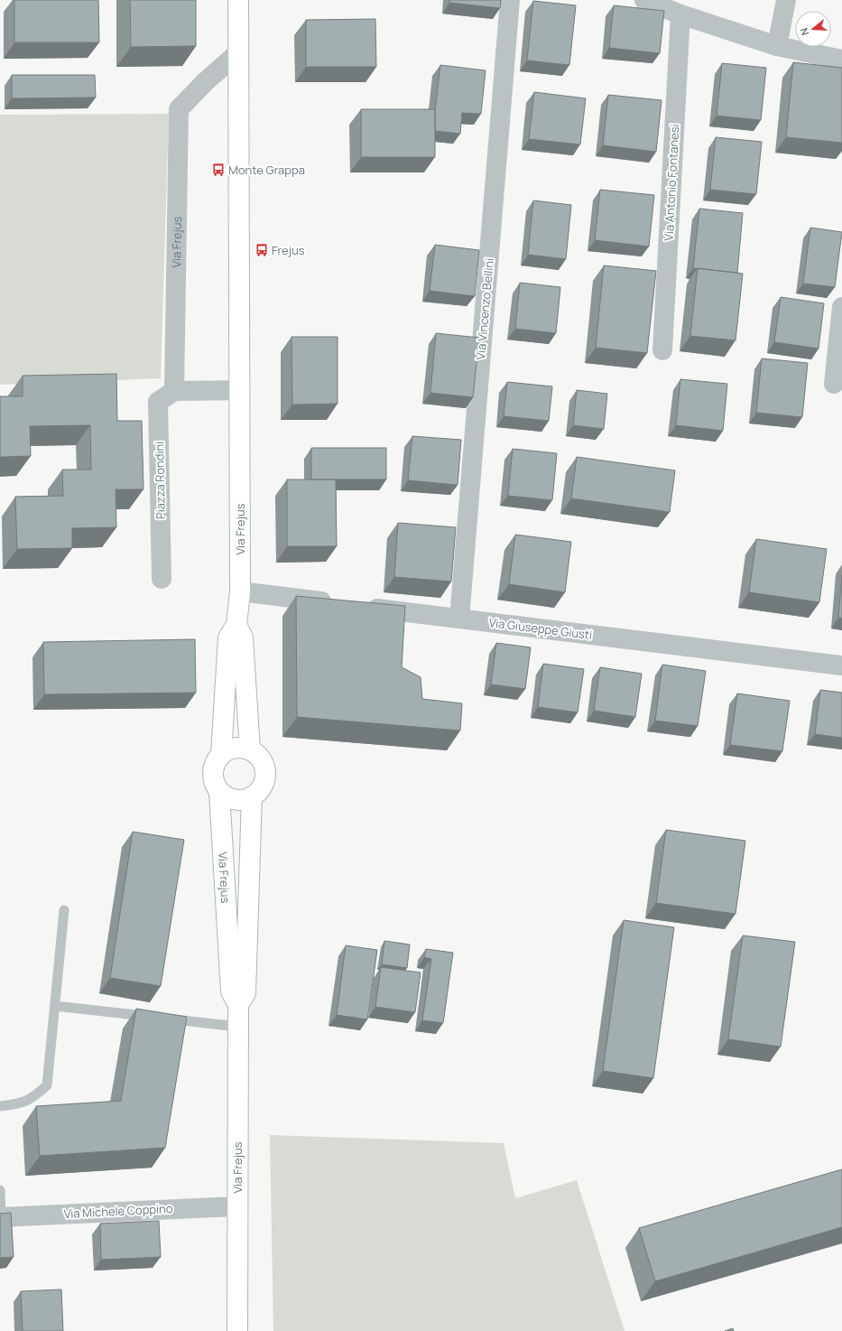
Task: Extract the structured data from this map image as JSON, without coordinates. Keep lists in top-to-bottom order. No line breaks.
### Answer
{"streets":{"street":["Via Antonio Fontanesi","Via Frejus","Via Vincenzo Bellini","Piazza Rondini","Via Giuseppe Giusti","Via Michele Coppino"]},"crossings":[["Via Frejus","Piazza Rondini"],["Via Frejus","Via Michele Coppino"],["Via Vincenzo Bellini","Via Giuseppe Giusti"]],"places":{"bus stop":["Monte Grappa","Frejus"]},"north":"left"}
